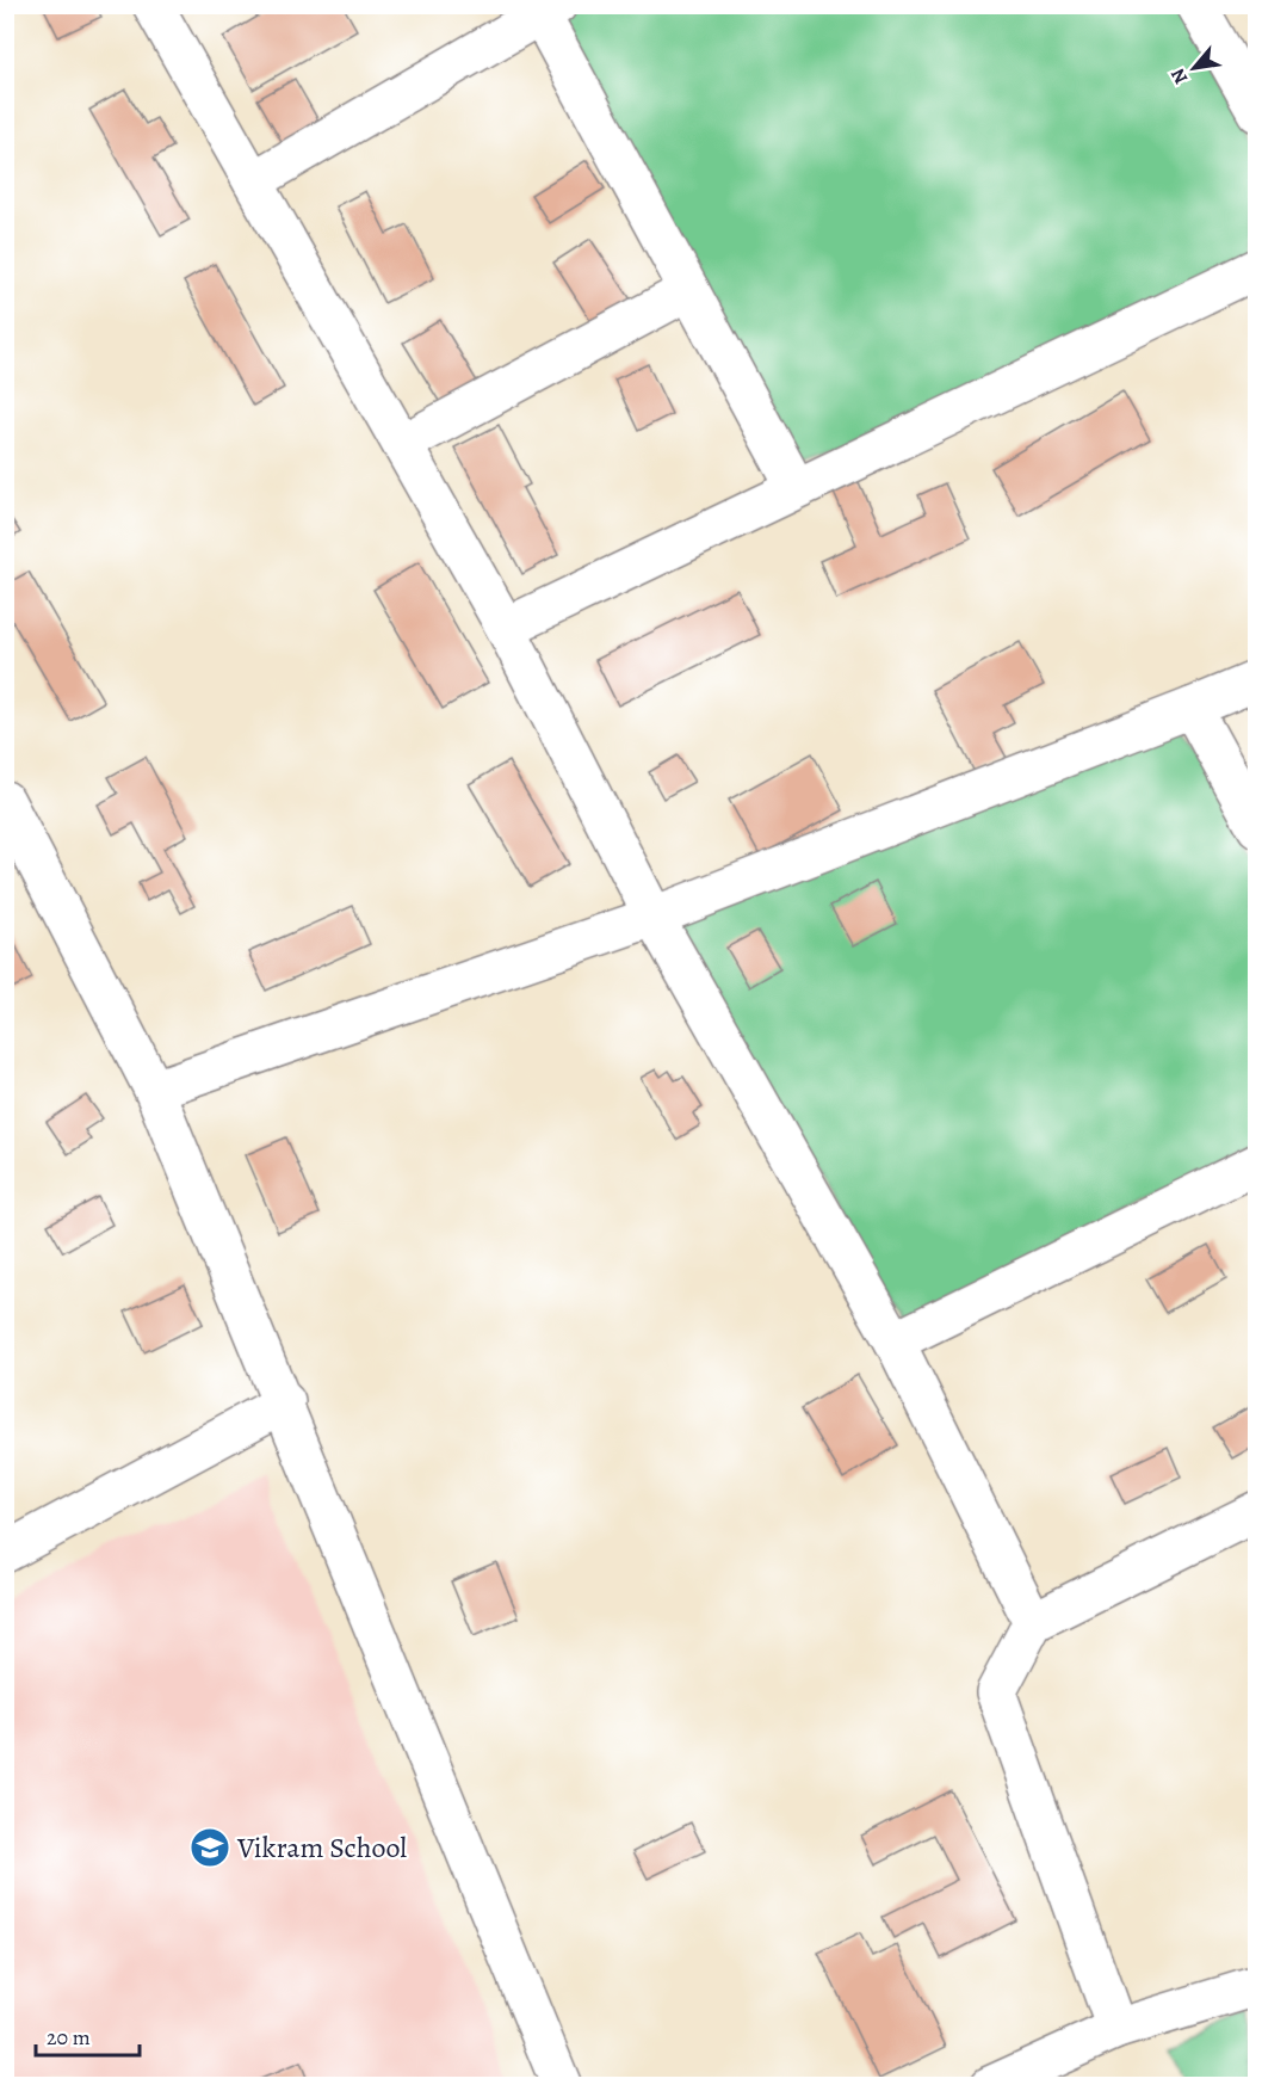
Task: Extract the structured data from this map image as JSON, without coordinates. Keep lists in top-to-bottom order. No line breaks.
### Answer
{"places":{"school or university":["Vikram School"]},"scale_bar":"20 m","north":"bottom left"}
